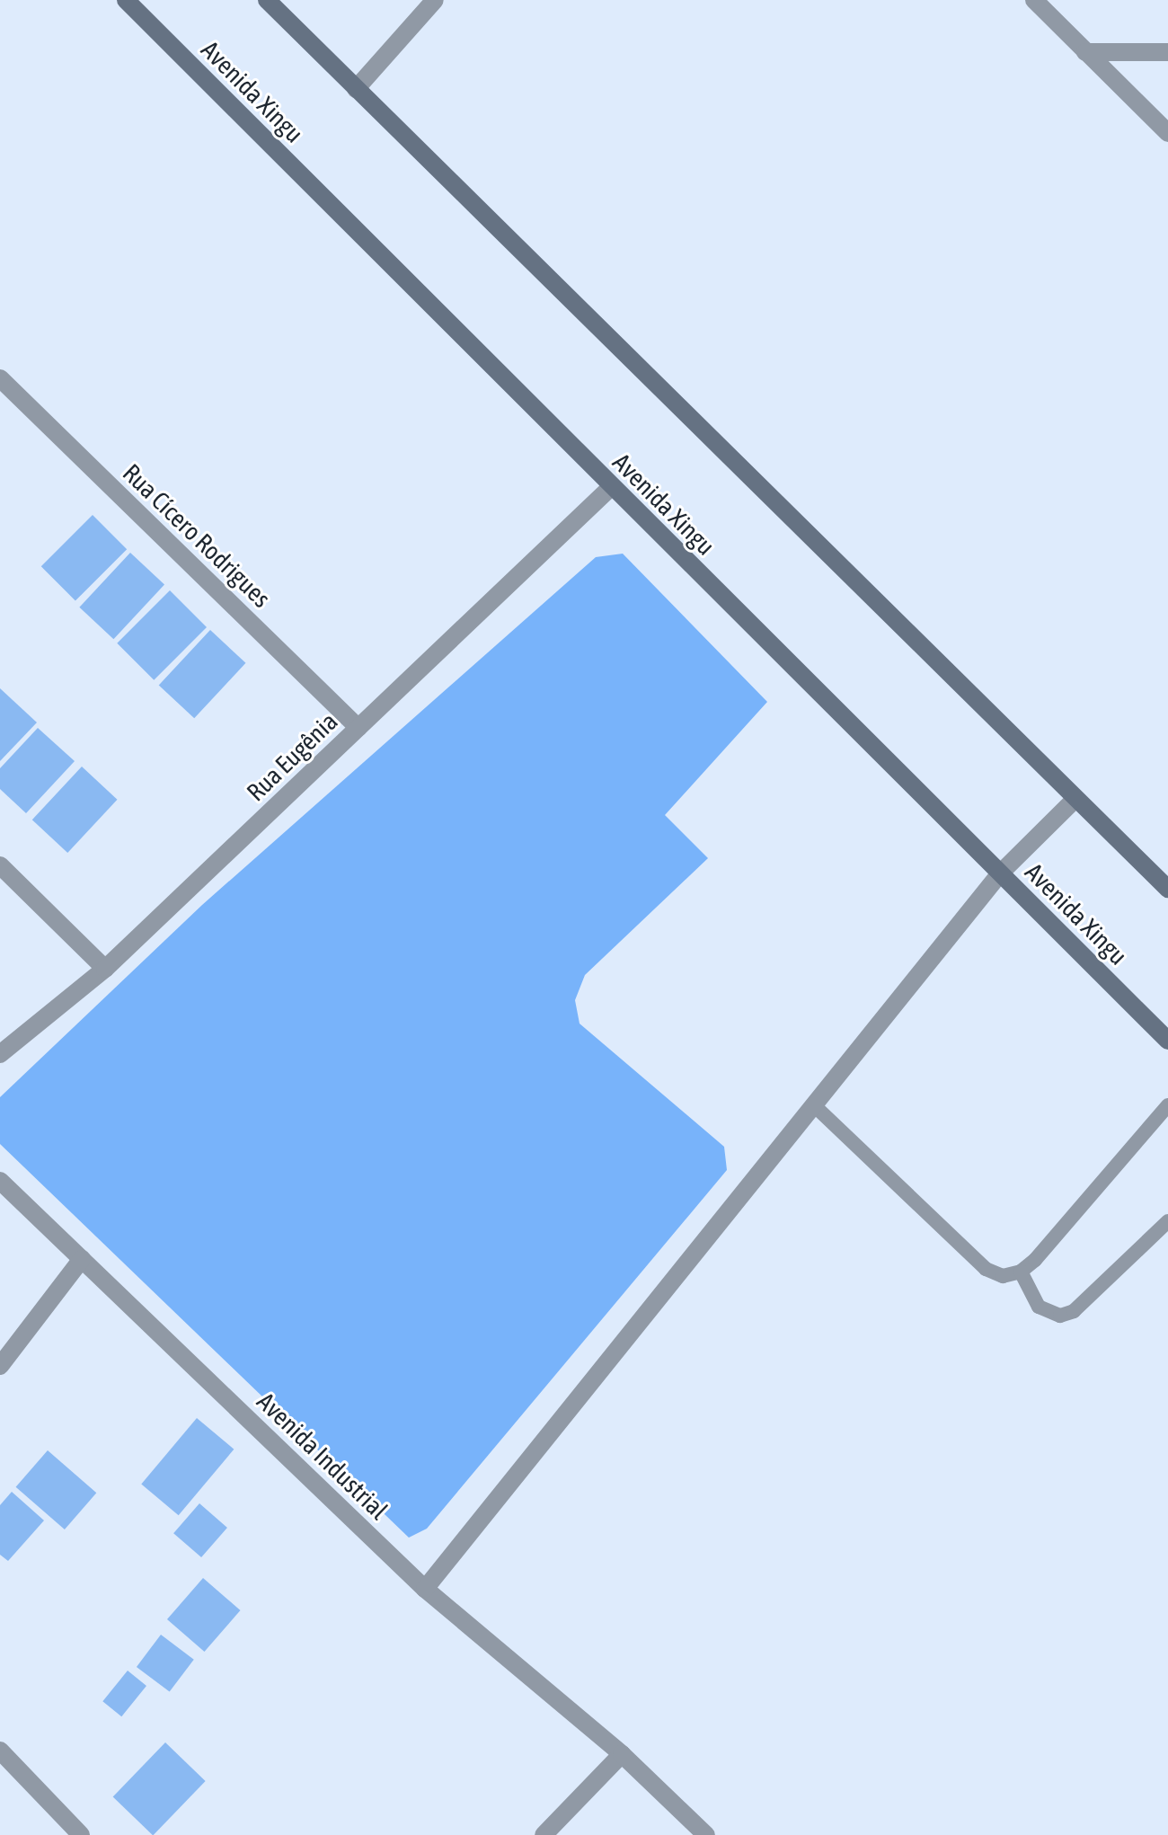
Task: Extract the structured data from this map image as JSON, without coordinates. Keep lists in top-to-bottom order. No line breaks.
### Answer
{"streets":{"main road":["Avenida Xingu"],"street":["Rua Cícero Rodrigues","Rua Eugênia","Avenida Industrial"]},"crossings":[["Avenida Xingu","Rua Eugênia"],["Rua Cícero Rodrigues","Rua Eugênia"]]}
